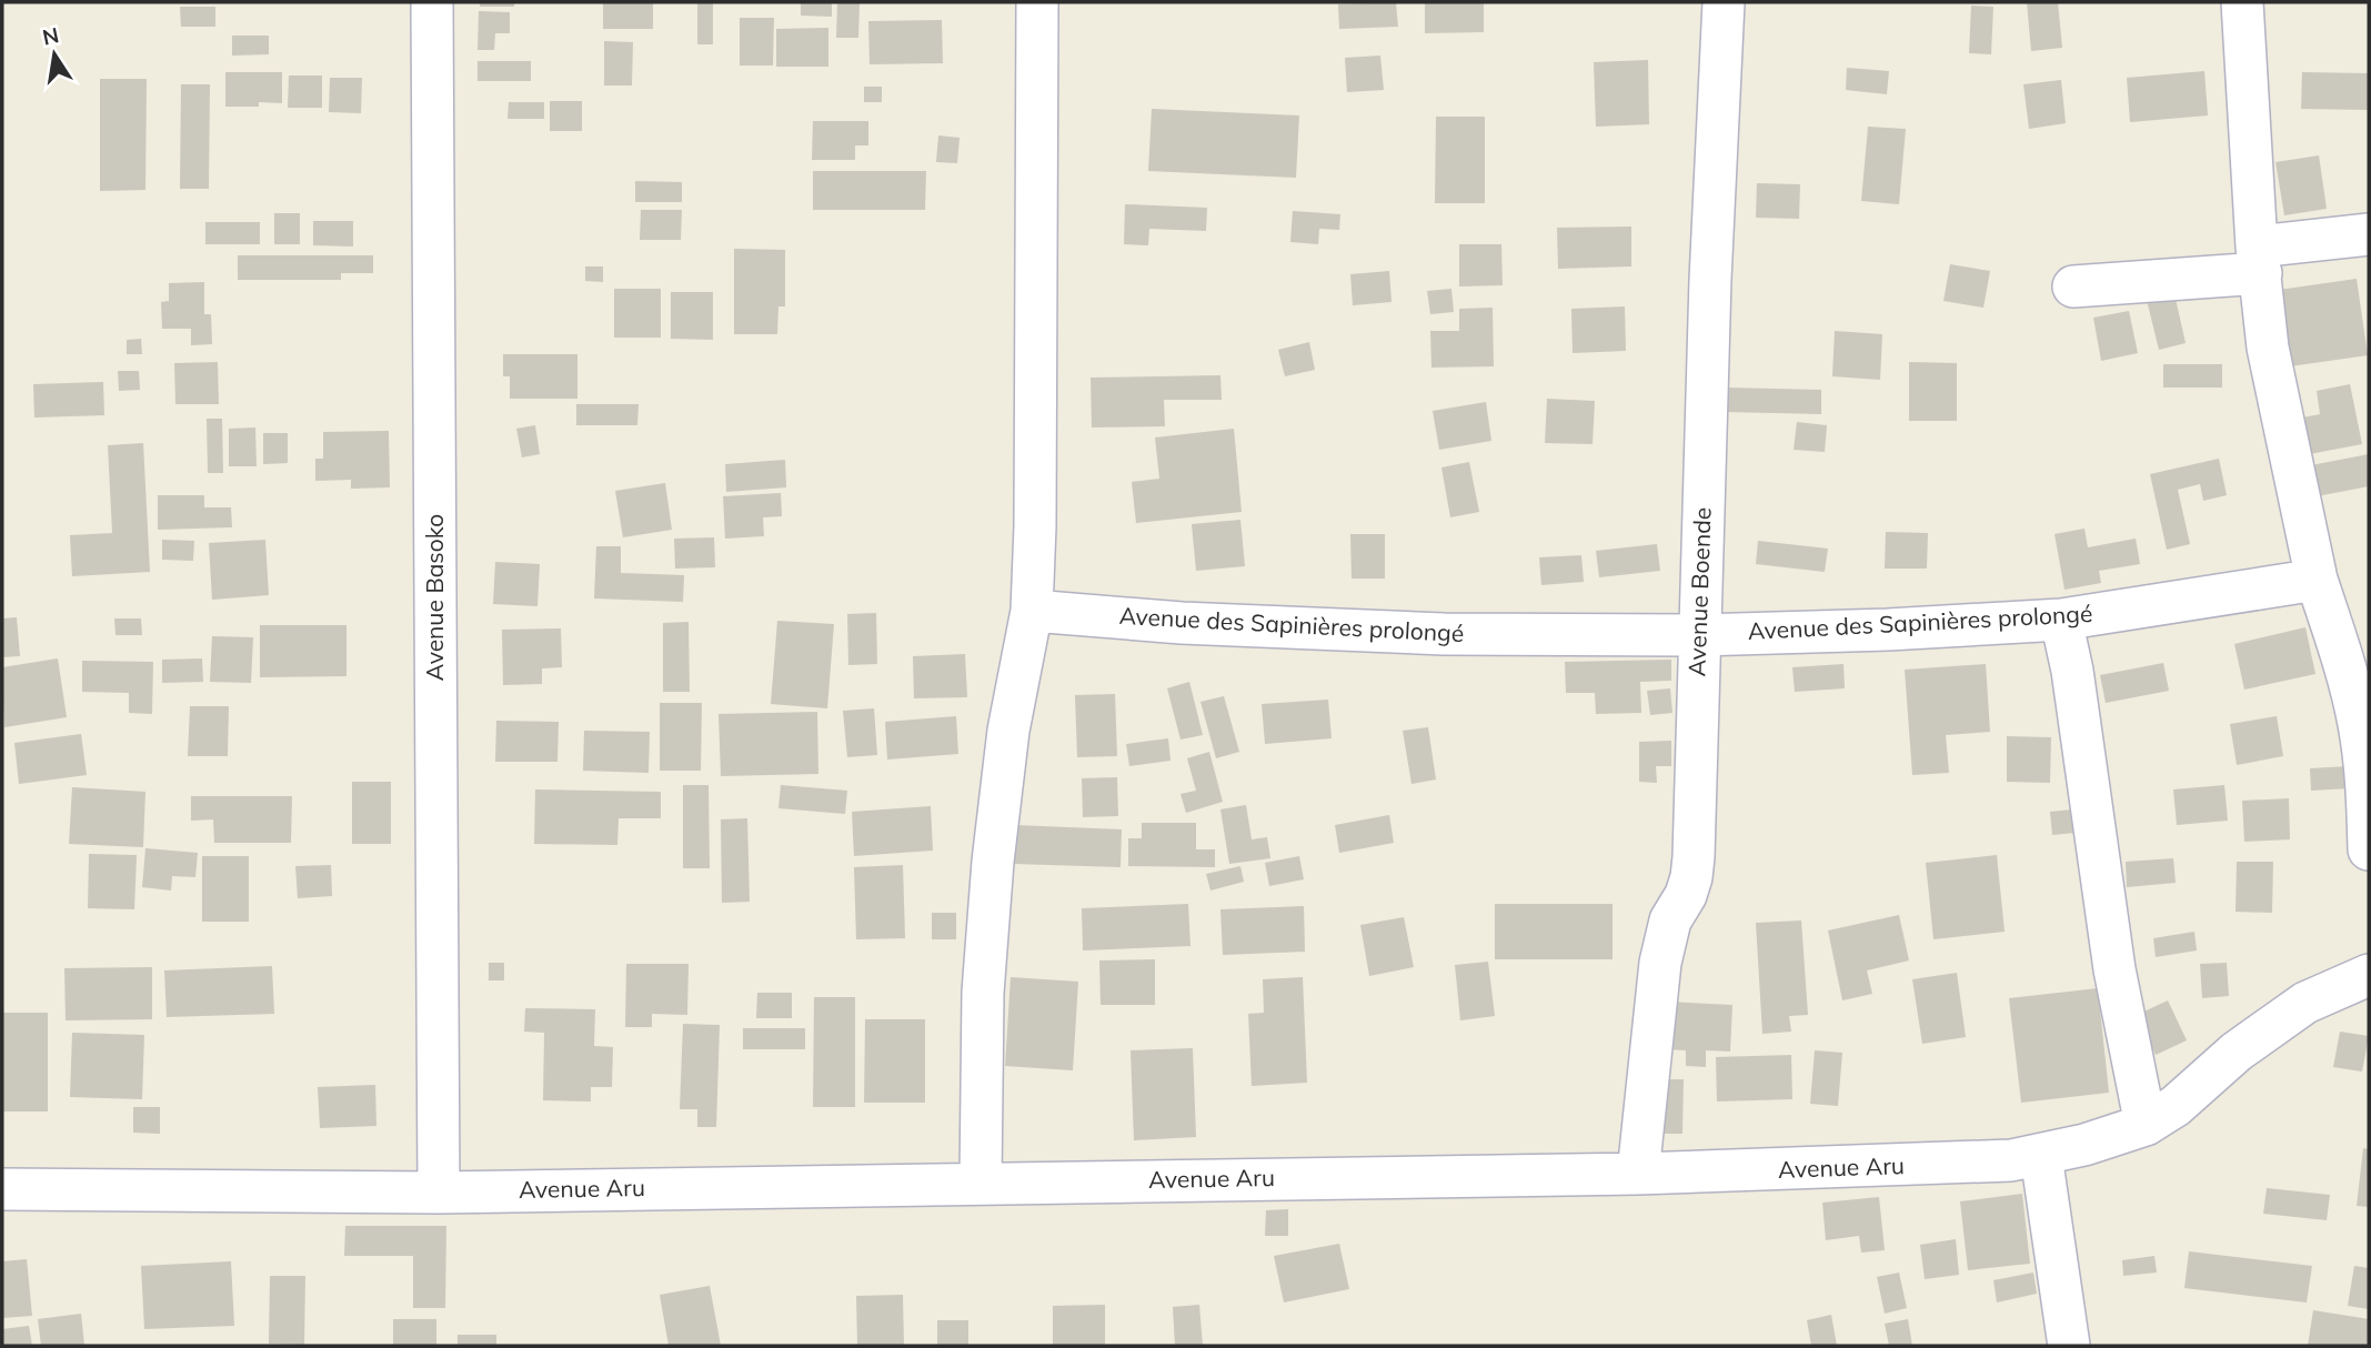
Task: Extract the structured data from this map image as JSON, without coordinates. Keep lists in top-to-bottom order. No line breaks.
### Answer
{"streets":{"street":["Avenue Boende","Avenue Basoko","Avenue des Sapinières prolongé","Avenue Aru"]},"crossings":[["Avenue Boende","Avenue des Sapinières prolongé"],["Avenue Boende","Avenue Aru"],["Avenue Basoko","Avenue Aru"]],"north":"top"}
